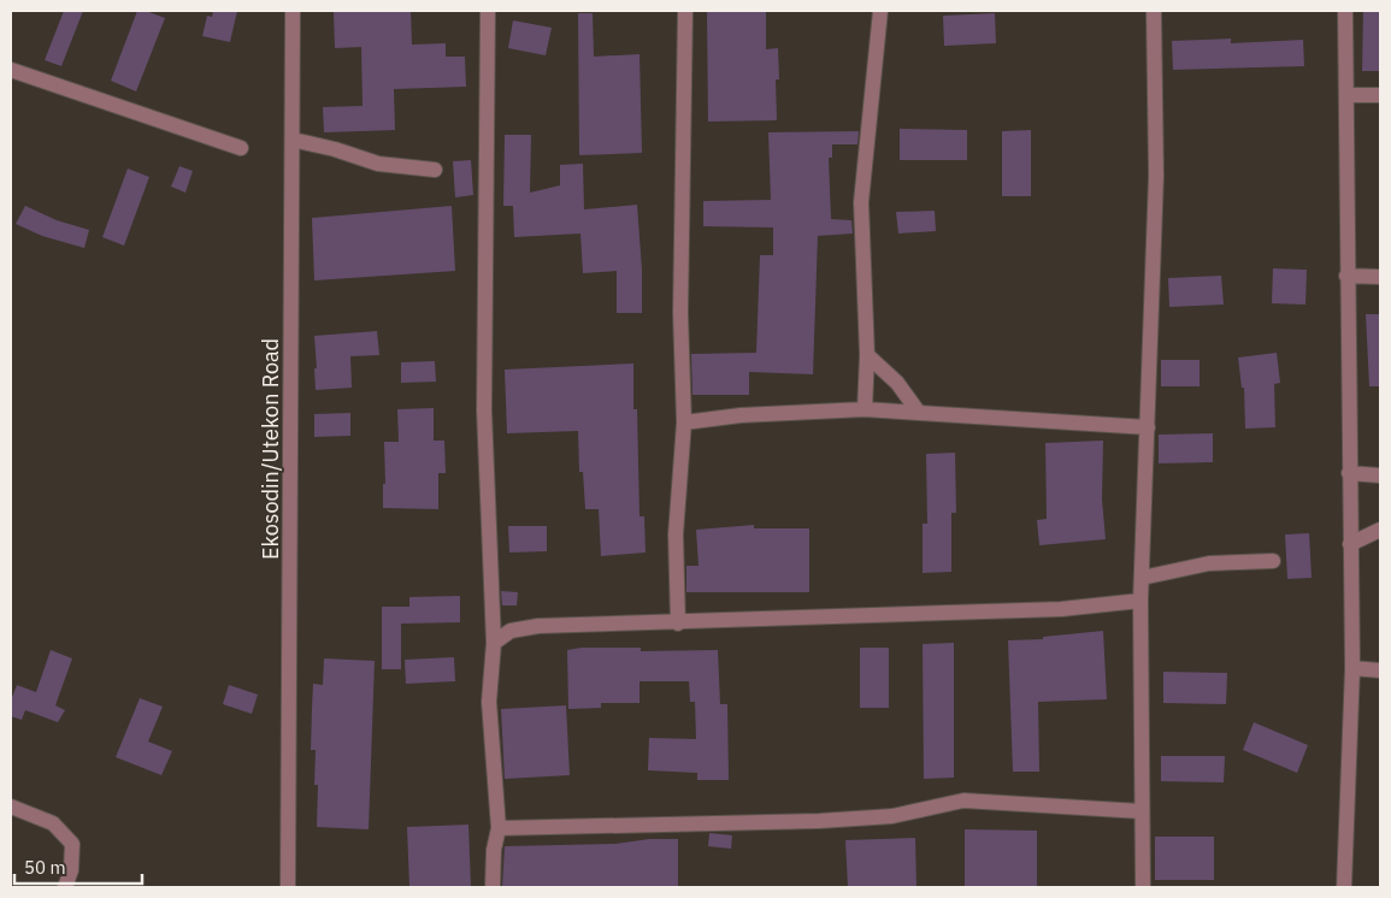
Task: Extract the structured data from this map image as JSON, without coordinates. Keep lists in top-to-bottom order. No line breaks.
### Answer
{"streets":{"street":["Ekosodin/Utekon Road"]},"scale_bar":"50 m"}
